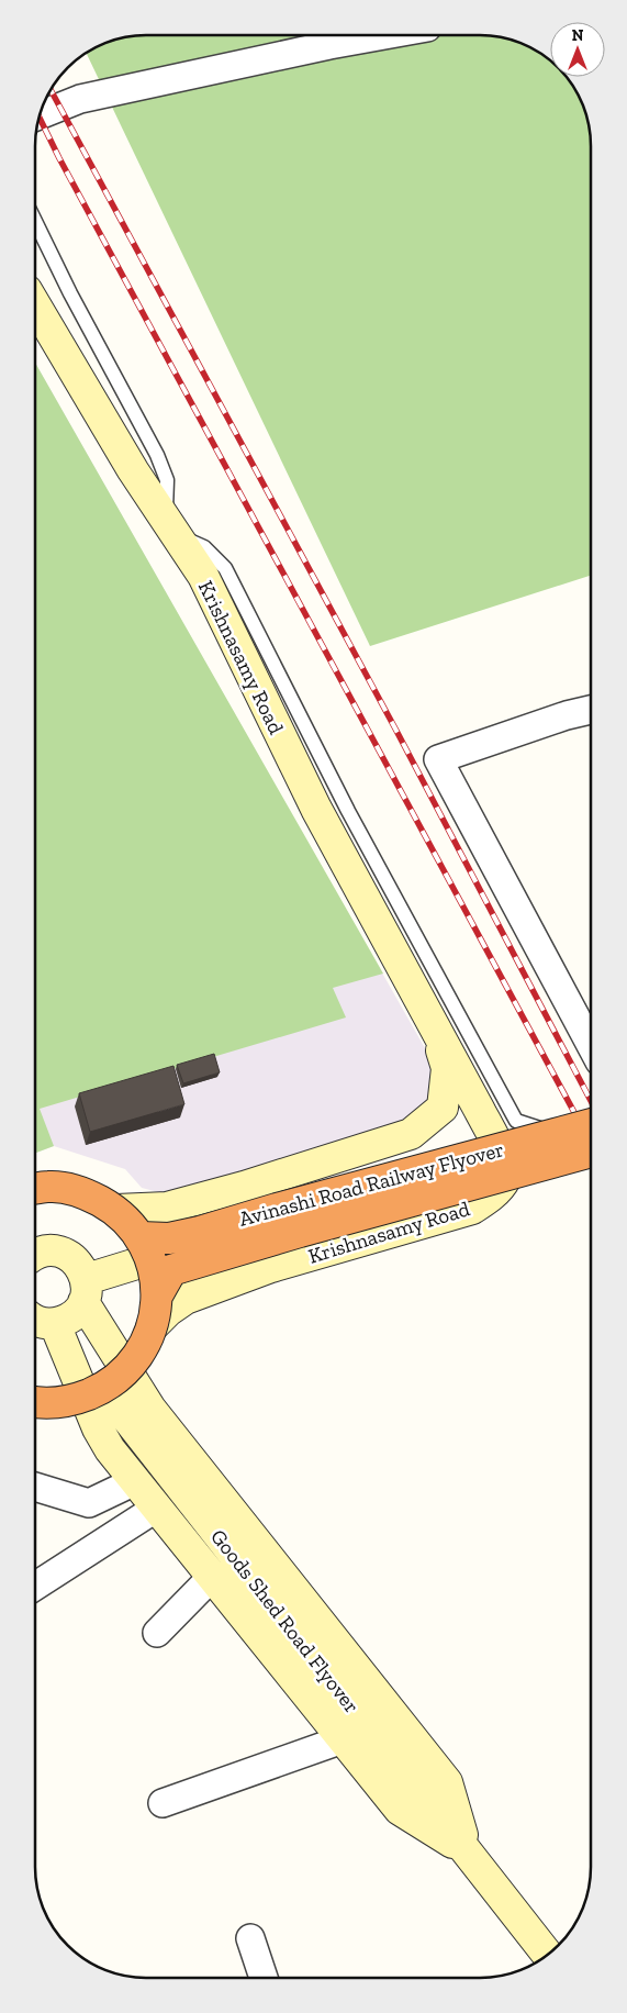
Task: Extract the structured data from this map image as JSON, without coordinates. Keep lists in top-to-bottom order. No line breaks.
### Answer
{"streets":{"highway":["Avinashi Road Railway Flyover"],"main road":["Krishnasamy Road","Goods Shed Road Flyover"]},"north":"top"}
